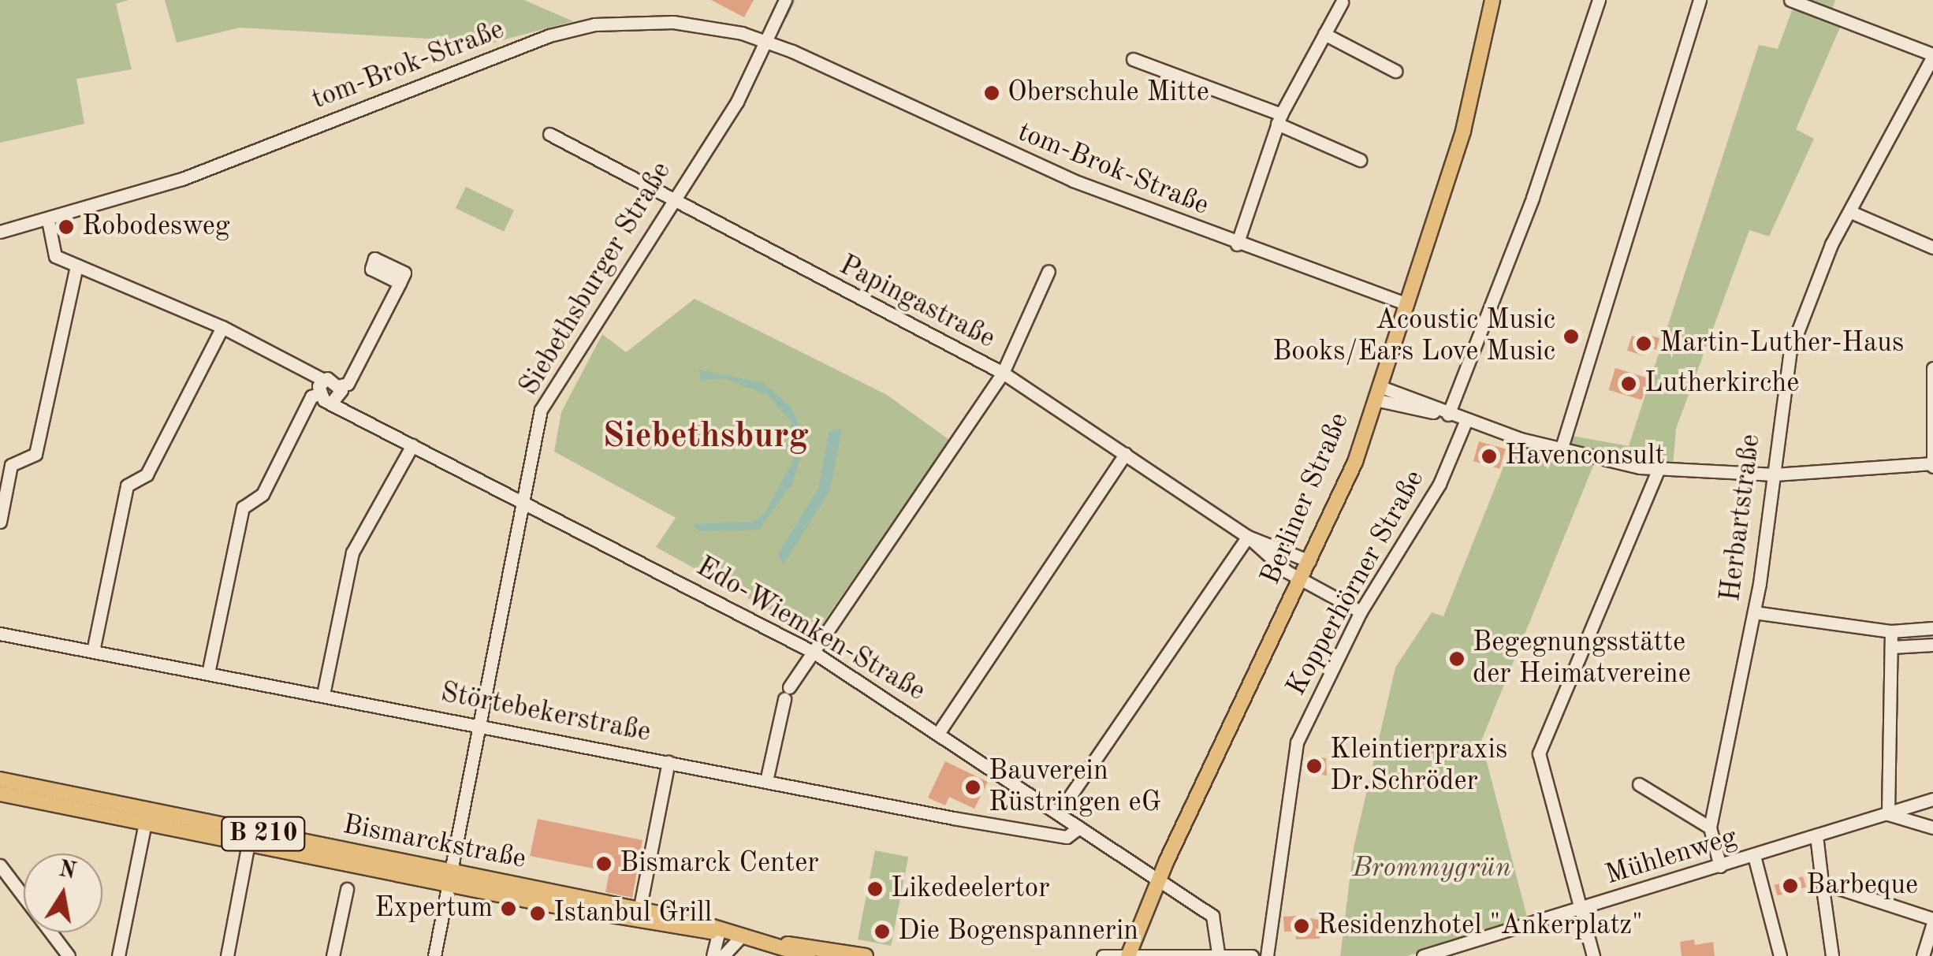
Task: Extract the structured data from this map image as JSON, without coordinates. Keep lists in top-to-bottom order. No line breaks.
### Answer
{"streets":{"main road":["Berliner Straße","B 210","Bismarckstraße"],"street":["tom-Brok-Straße","Siebethsburger Straße","Papingastraße","Herbartstraße","Kopperhörner Straße","Edo-Wiemken-Straße","Störtebekerstraße","Mühlenweg"]},"crossings":[["tom-Brok-Straße","Siebethsburger Straße"],["tom-Brok-Straße","Berliner Straße"],["Siebethsburger Straße","Papingastraße"],["Siebethsburger Straße","Edo-Wiemken-Straße"],["Siebethsburger Straße","Störtebekerstraße"],["Siebethsburger Straße","Bismarckstraße"],["Papingastraße","Berliner Straße"],["Papingastraße","Kopperhörner Straße"],["Berliner Straße","Edo-Wiemken-Straße"],["Herbartstraße","Mühlenweg"],["Edo-Wiemken-Straße","Störtebekerstraße"]],"districts":["Siebethsburg"],"parks":["Brommygrün"],"places":["Oberschule Mitte","Robodesweg","Acoustic Music Books/Ears Love Music","Martin-Luther-Haus","Lutherkirche","Havenconsult","Begegnungsstätte der Heimatvereine","Kleintierpraxis Dr.Schröder","Bauverein Rüstringen eG","Bismarck Center","Barbeque","Likedeelertor","Expertum","Istanbul Grill","Residenzhotel \"Ankerplatz\"","Die Bogenspannerin"],"north":"top"}
